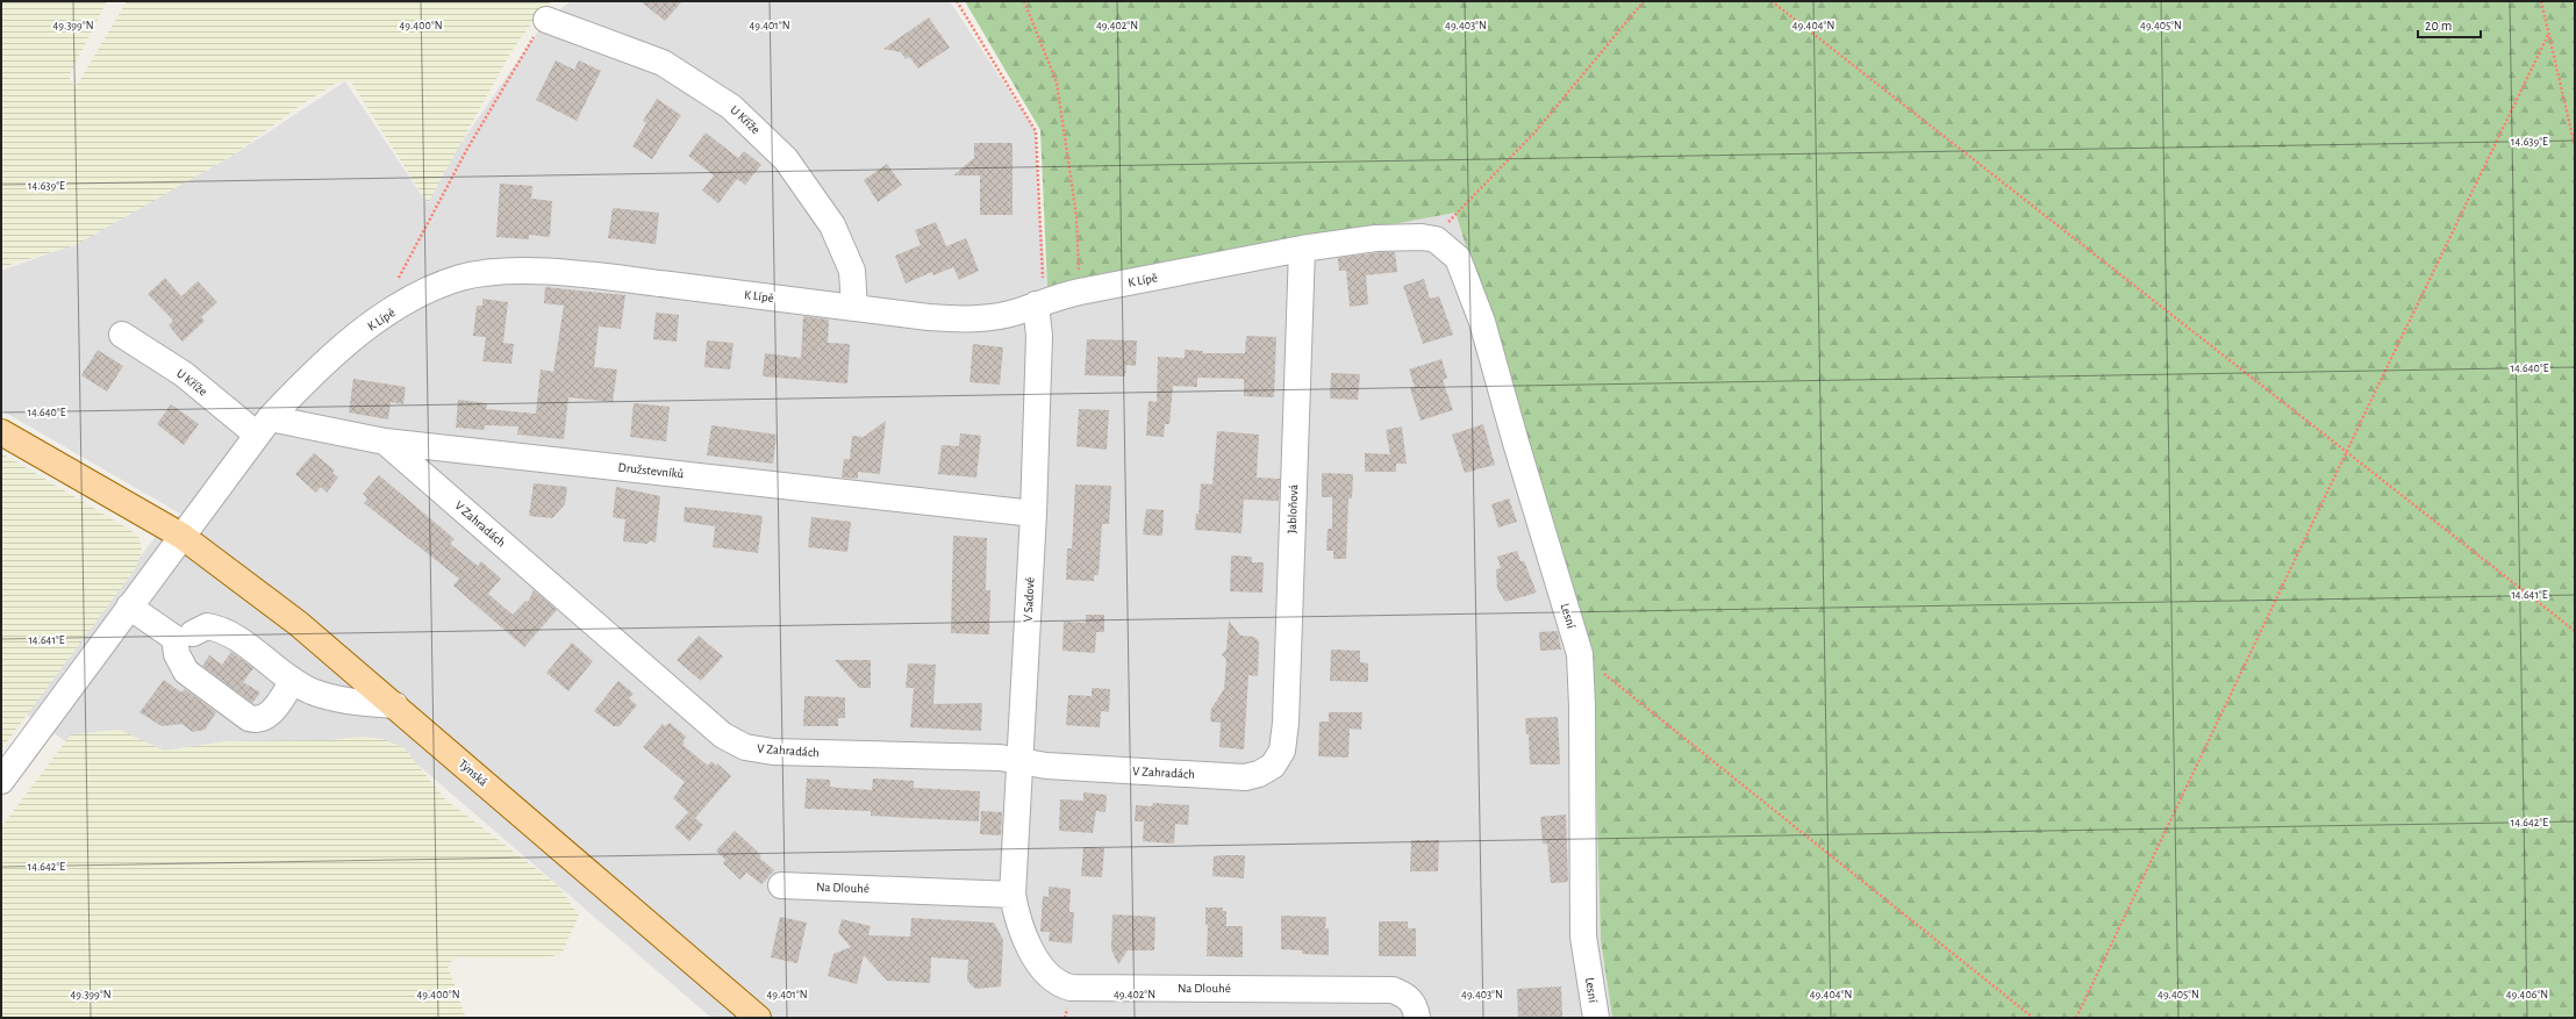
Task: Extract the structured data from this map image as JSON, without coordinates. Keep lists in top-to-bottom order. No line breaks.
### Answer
{"streets":{"main road":["Týnská"],"street":["U Kříže","K Lípě","Družstevníků","Jabloňová","V Zahradách","V Sadové","Lesní","Na Dlouhé"]},"crossings":[["U Kříže","K Lípě"],["U Kříže","Družstevníků"],["K Lípě","Družstevníků"],["K Lípě","Jabloňová"],["K Lípě","V Sadové"],["K Lípě","Lesní"],["K Lípě","Týnská"],["Družstevníků","V Zahradách"],["Družstevníků","V Sadové"],["Jabloňová","V Zahradách"],["V Zahradách","V Sadové"],["V Sadové","Na Dlouhé"]],"scale_bar":"20 m","coordinates":["49.405°N","49.399°N","49.400°N","49.401°N","49.402°N","49.403°N","49.404°N","14.639°E","14.640°E","14.641°E","14.642°E","49.406°N"]}
